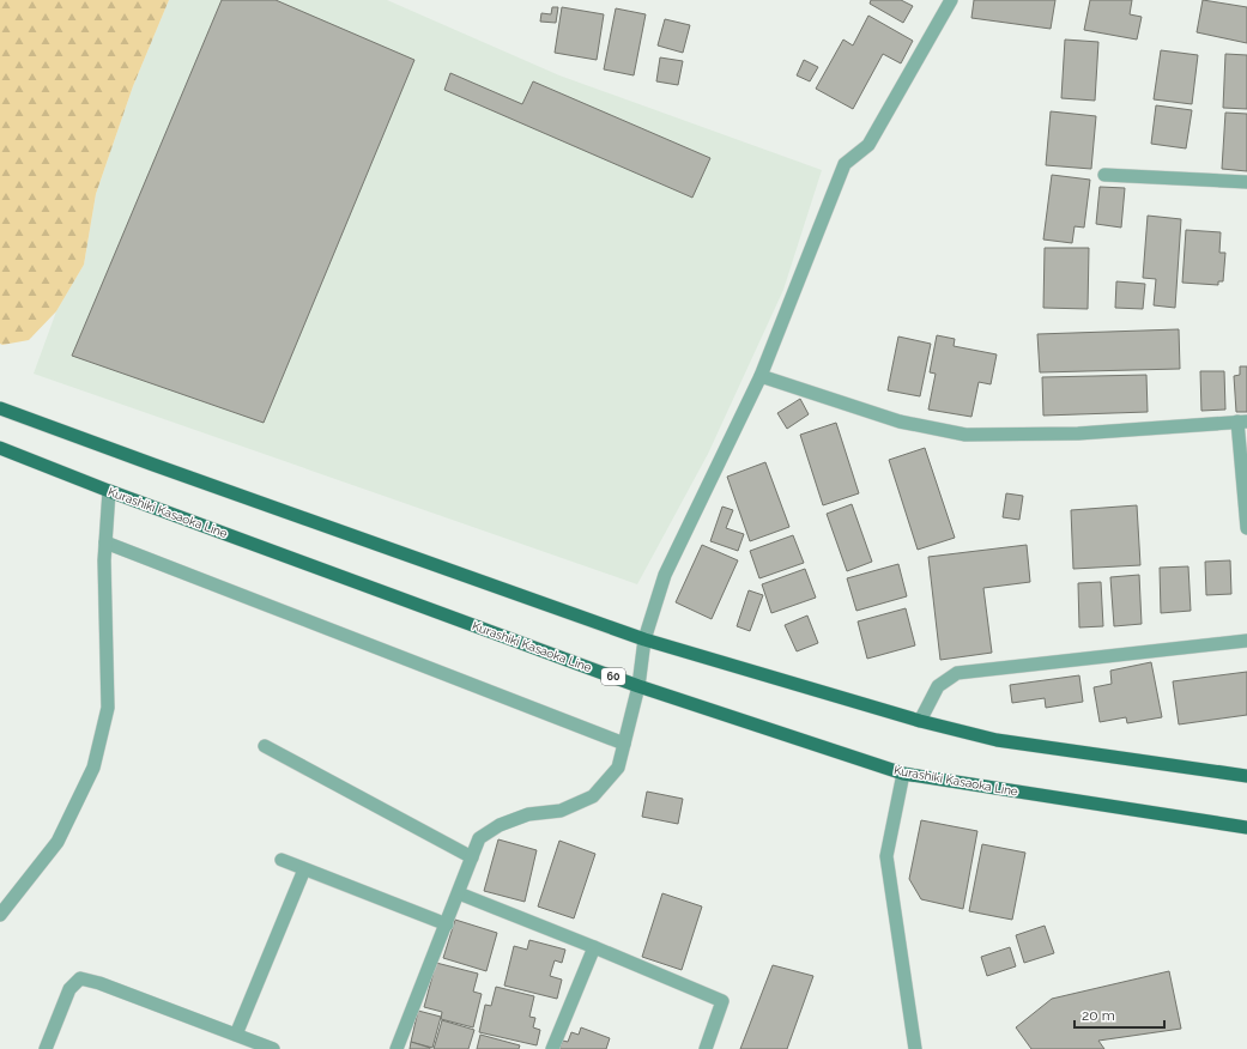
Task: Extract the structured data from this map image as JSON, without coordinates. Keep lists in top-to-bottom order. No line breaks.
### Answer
{"streets":{"main road":["Kurashiki Kasaoka Line","60"]},"scale_bar":"20 m"}
